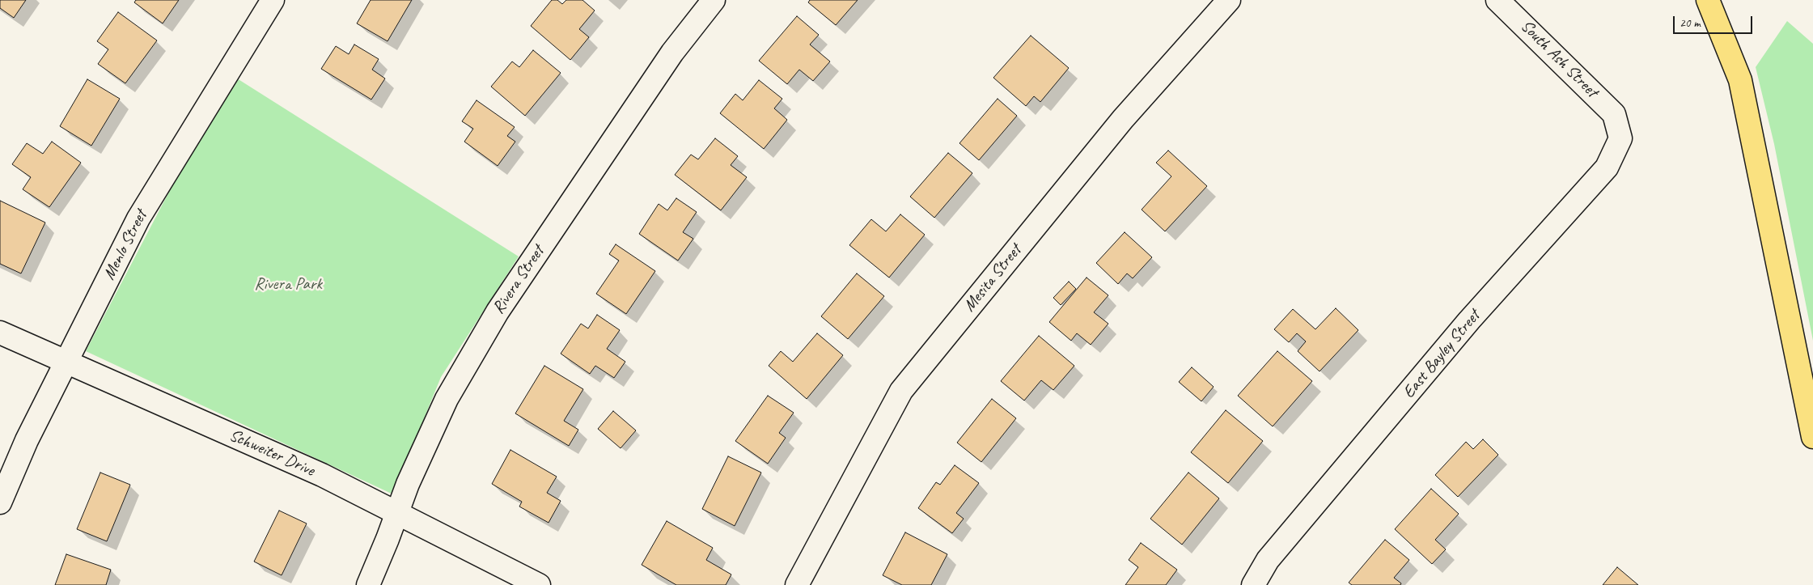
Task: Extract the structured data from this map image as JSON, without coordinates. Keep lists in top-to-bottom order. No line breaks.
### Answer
{"streets":{"street":["South Ash Street","Menlo Street","Mesita Street","Rivera Street","East Bayley Street","Schweiter Drive"]},"crossings":[["South Ash Street","East Bayley Street"],["Menlo Street","Schweiter Drive"],["Rivera Street","Schweiter Drive"]],"parks":["Rivera Park"],"scale_bar":"20 m"}
